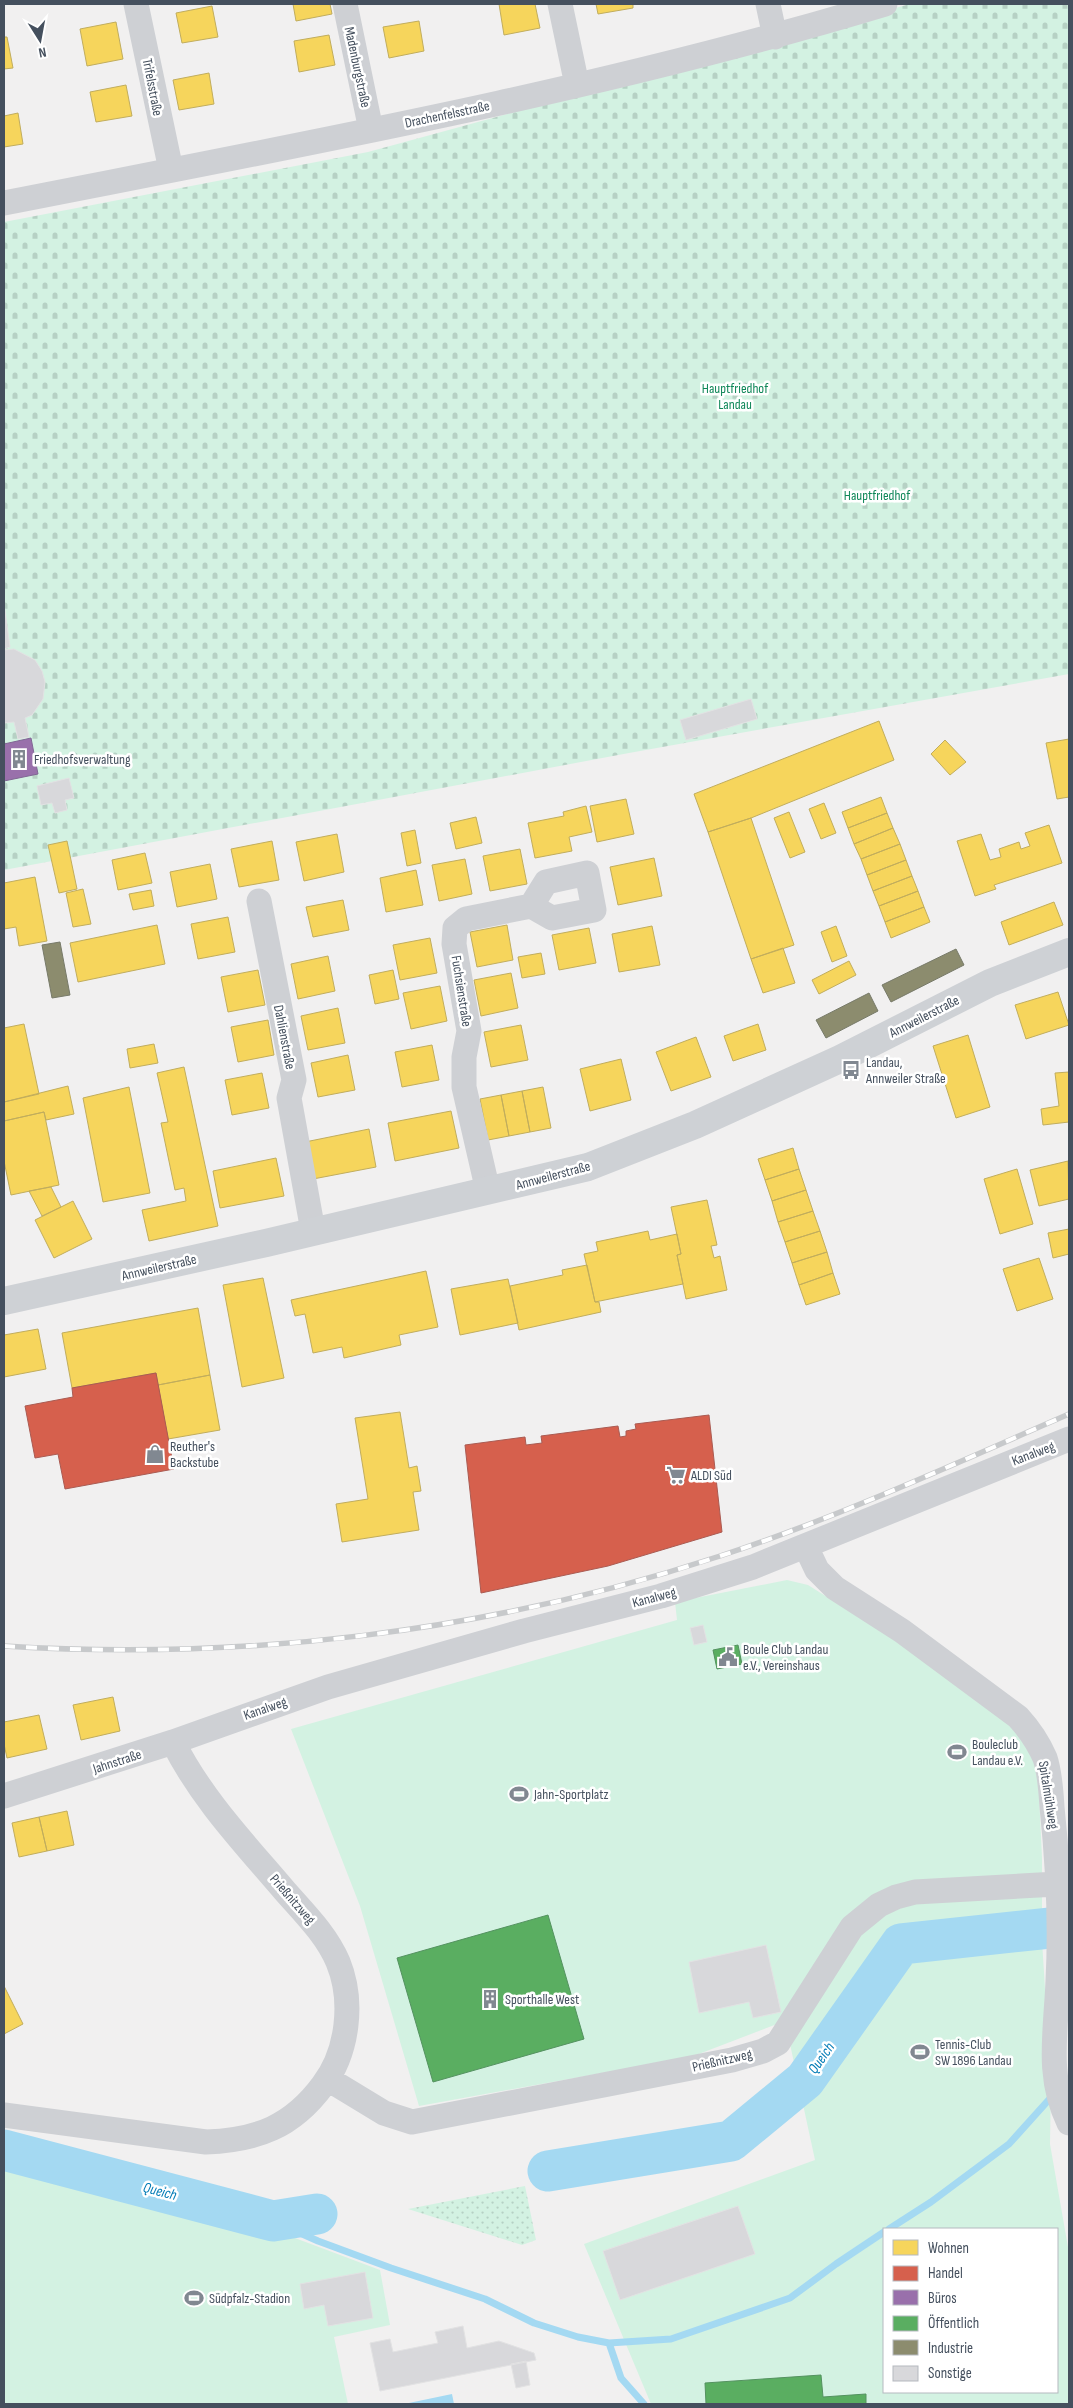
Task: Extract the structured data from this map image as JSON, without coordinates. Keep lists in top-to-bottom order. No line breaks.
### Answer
{"streets":{"street":["Madenburgstraße","Trifelsstraße","Drachenfelsstraße","Fuchsienstraße","Annweilerstraße","Dahlienstraße","Kanalweg","Jahnstraße","Spitalmühlweg","Prießnitzweg"]},"crossings":[["Madenburgstraße","Drachenfelsstraße"],["Trifelsstraße","Drachenfelsstraße"],["Fuchsienstraße","Annweilerstraße"],["Annweilerstraße","Dahlienstraße"],["Kanalweg","Jahnstraße"],["Kanalweg","Spitalmühlweg"],["Jahnstraße","Prießnitzweg"],["Spitalmühlweg","Prießnitzweg"]],"water":["Queich"],"parks":["Hauptfriedhof Landau","Hauptfriedhof"],"places":{"building":["Friedhofsverwaltung","Sporthalle West"],"bus stop":["Landau, Annweiler Straße"],"shop":["Reuther's Backstube"],"supermarket":["ALDI Süd"],"public building":["Boule Club Landau e.V., Vereinshaus"],"sports":["Bouleclub Landau e.V.","Jahn-Sportplatz","Tennis-Club SW 1896 Landau","Südpfalz-Stadion"]},"legend":["Wohnen","Handel","Büros","Öffentlich","Industrie","Sonstige"],"north":"bottom"}
